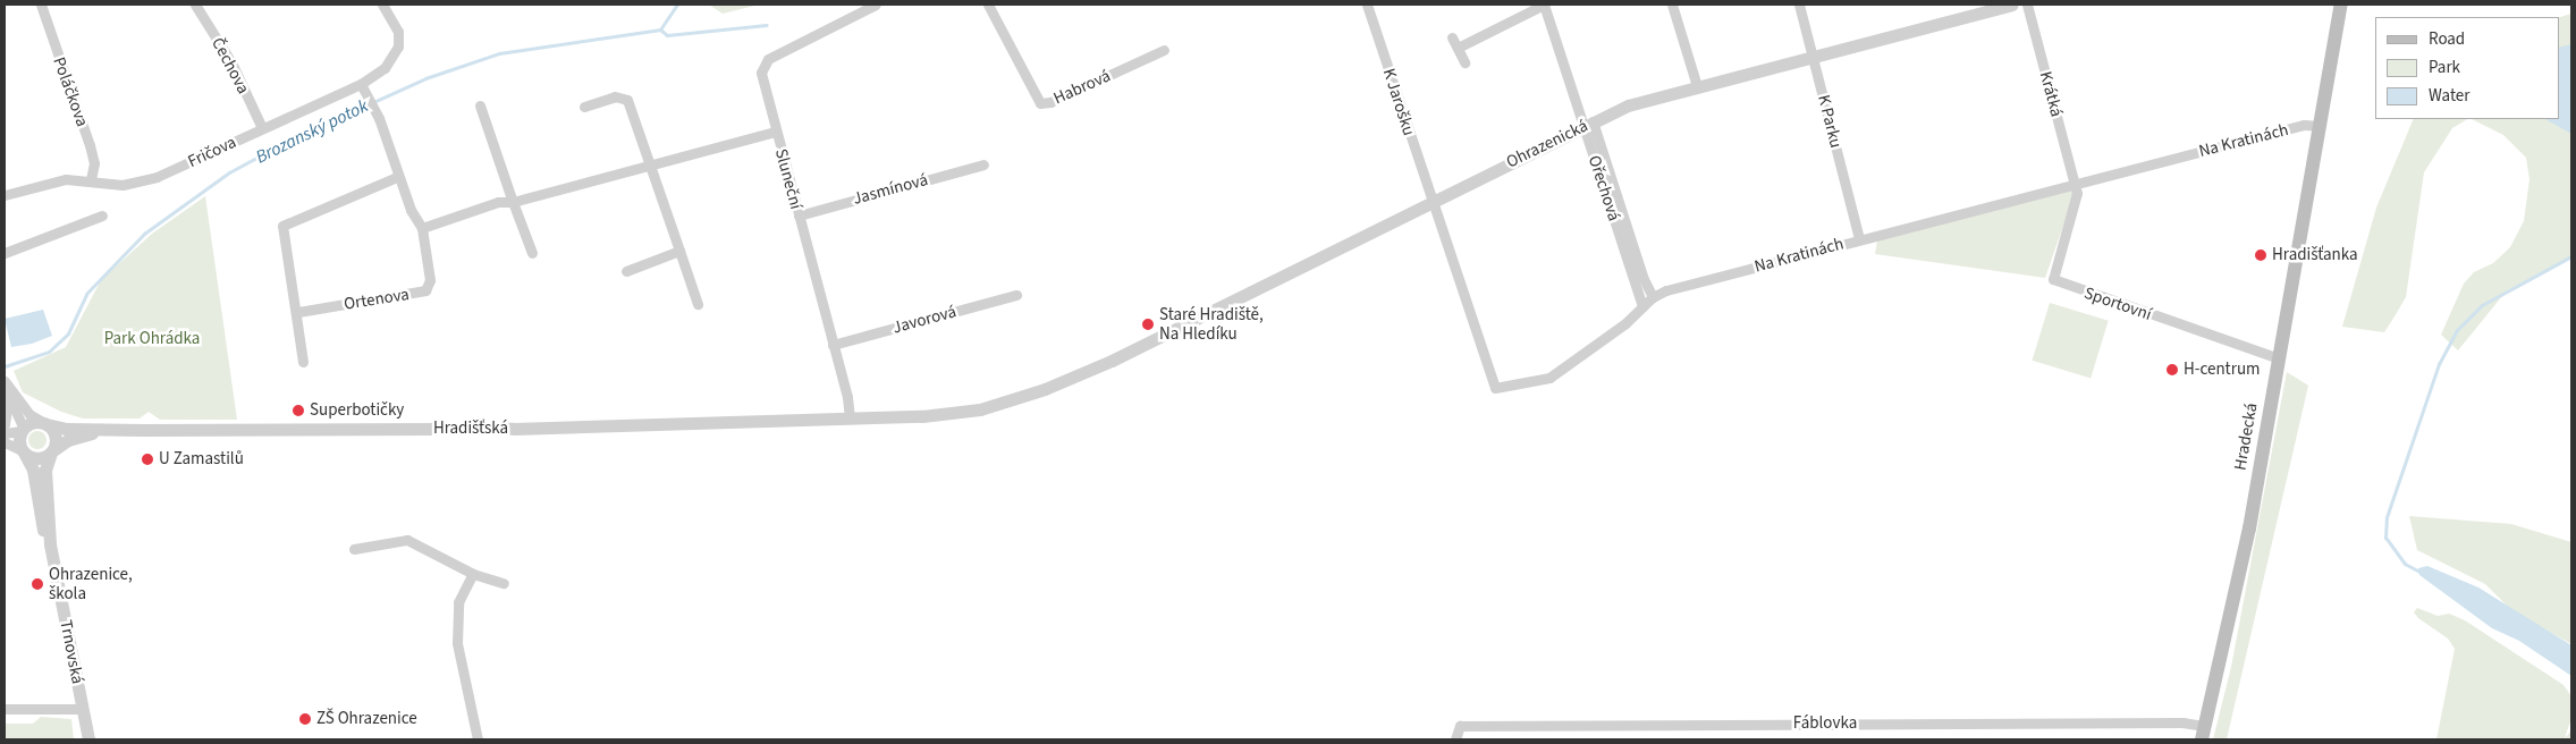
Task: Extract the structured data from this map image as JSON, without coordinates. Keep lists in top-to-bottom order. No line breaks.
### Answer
{"streets":{"main road":["Hradecká"],"street":["Čechova","Habrová","Poláčkova","Krátká","K Jarošku","K Parku","Na Kratinách","Ohrazenická","Fričova","Sluneční","Ořechová","Jasmínová","Ortenova","Sportovní","Javorová","Hradišťská","Trnovská","Fáblovka"]},"crossings":[["Čechova","Fričova"],["Poláčkova","Fričova"],["Krátká","Na Kratinách"],["Krátká","Sportovní"],["K Jarošku","Na Kratinách"],["K Jarošku","Ohrazenická"],["K Parku","Na Kratinách"],["K Parku","Ohrazenická"],["Na Kratinách","Ohrazenická"],["Na Kratinách","Ořechová"],["Na Kratinách","Sportovní"],["Na Kratinách","Hradecká"],["Ohrazenická","Sluneční"],["Ohrazenická","Ořechová"],["Ohrazenická","Hradišťská"],["Fričova","Ortenova"],["Sluneční","Jasmínová"],["Sluneční","Javorová"],["Sluneční","Hradišťská"],["Sportovní","Hradecká"],["Hradišťská","Trnovská"],["Hradecká","Fáblovka"]],"water":["Brozanský potok"],"parks":["Park Ohrádka"],"places":["Hradišťanka","Staré Hradiště, Na Hledíku","H-centrum","Superbotičky","U Zamastilů","Ohrazenice, škola","ZŠ Ohrazenice"],"legend":["Road","Park","Water"]}
